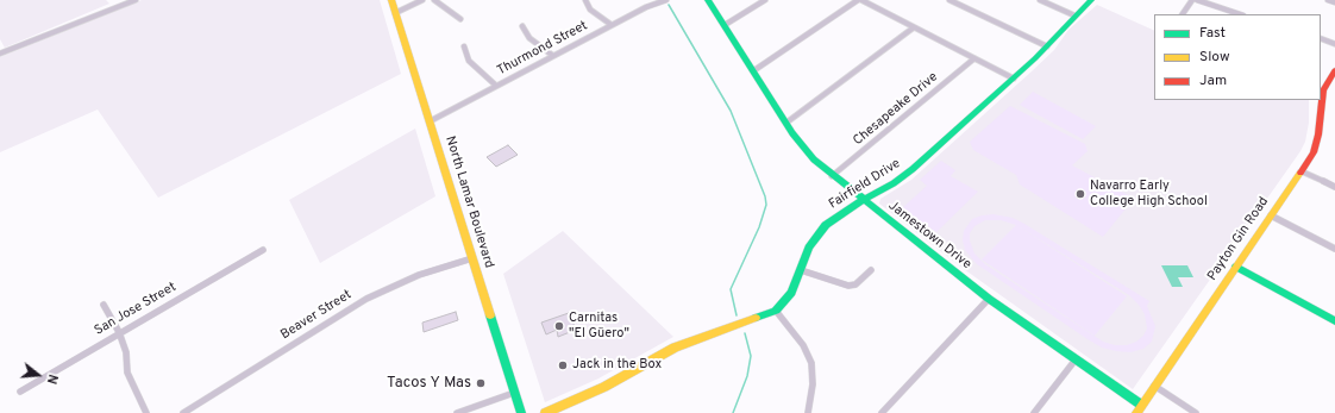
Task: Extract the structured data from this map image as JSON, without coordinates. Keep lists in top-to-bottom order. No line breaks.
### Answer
{"streets":{"street":["Thurmond Street","Chesapeake Drive","Fairfield Drive","North Lamar Boulevard","Jamestown Drive","Payton Gin Road","San Jose Street","Beaver Street"]},"crossings":[["Thurmond Street","North Lamar Boulevard"],["Chesapeake Drive","Jamestown Drive"],["Fairfield Drive","Jamestown Drive"],["North Lamar Boulevard","Beaver Street"],["Jamestown Drive","Payton Gin Road"]],"places":["Navarro Early College High School","Carnitas \"El Güero\"","Jack in the Box","Tacos Y Mas"],"legend":["Fast","Slow","Jam"],"north":"right"}
